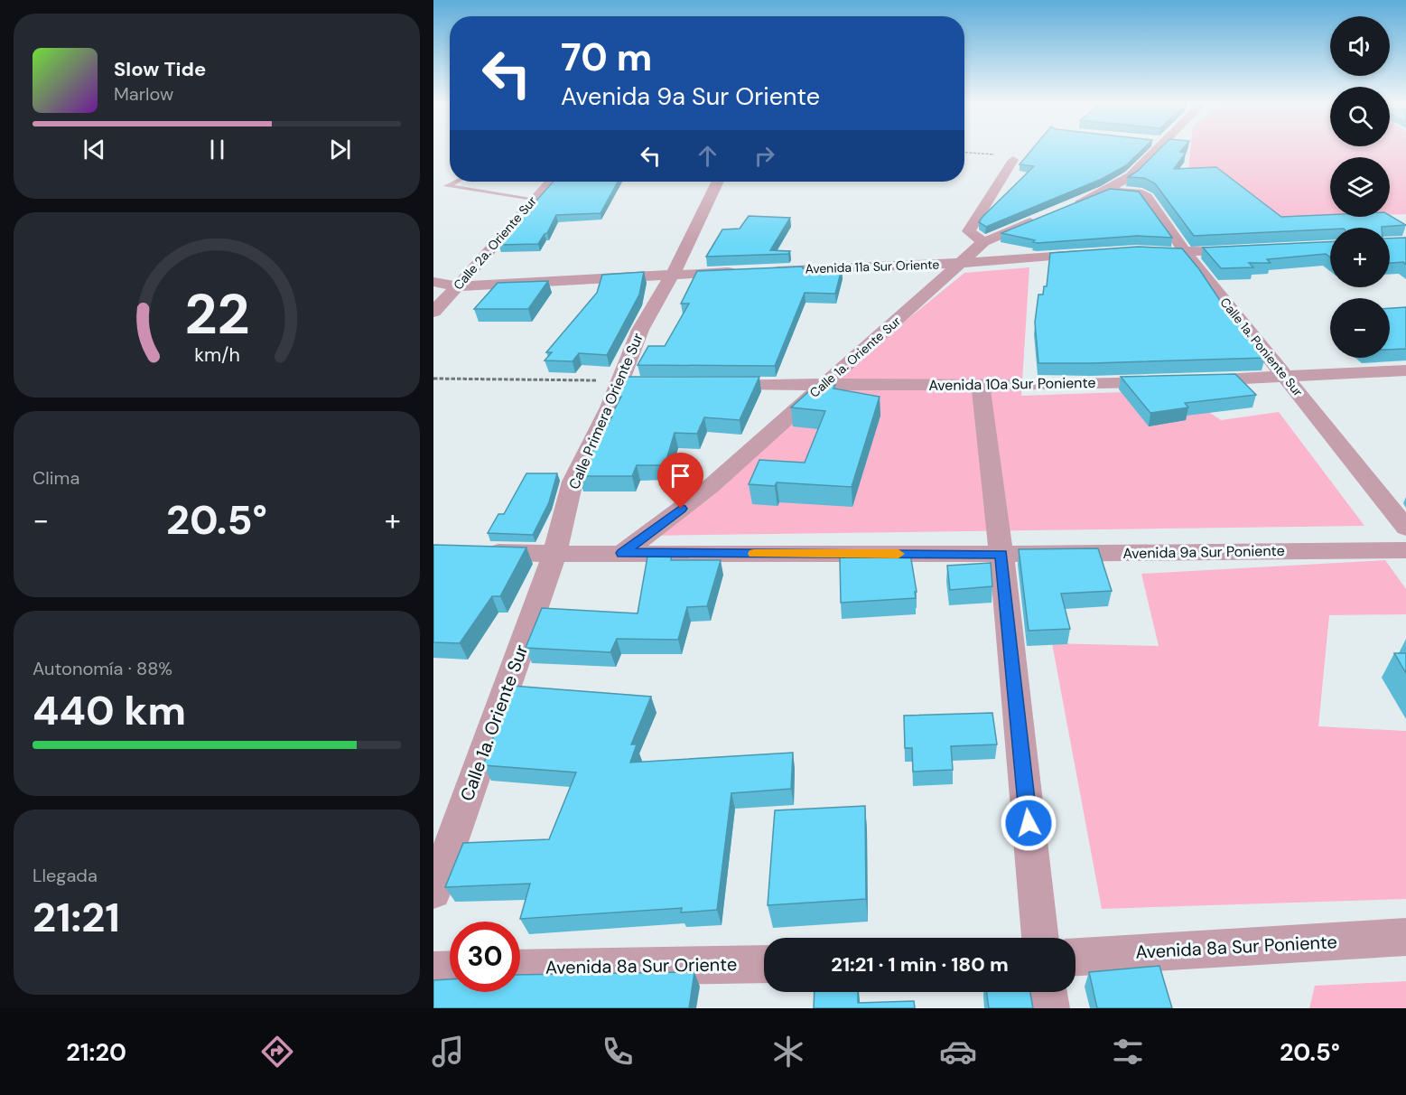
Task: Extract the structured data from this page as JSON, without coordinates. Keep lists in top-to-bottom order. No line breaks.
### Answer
{"streets":{"street":["Calle 2a. Oriente Sur","Avenida 11a Sur Oriente","Calle 1a. Poniente Sur","Calle 1a. Oriente Sur","Avenida 10a Sur Poniente","Calle Primera Oriente Sur","Avenida 9a Sur Poniente","Avenida 8a Sur Poniente","Avenida 8a Sur Oriente"]},"crossings":[["Avenida 11a Sur Oriente","Calle 1a. Oriente Sur"],["Calle 1a. Oriente Sur","Avenida 10a Sur Poniente"],["Calle 1a. Oriente Sur","Calle Primera Oriente Sur"],["Calle 1a. Oriente Sur","Avenida 9a Sur Poniente"],["Calle Primera Oriente Sur","Avenida 9a Sur Poniente"]],"page":{"map_buttons":["+","−"],"turn":["70 m","Avenida 9a Sur Oriente"],"song":["Slow Tide","Marlow"],"tile":["Clima",["Autonomía · 88%","440 km"],["Llegada","21:21"]],"heat":["−","20.5°","+"],"limit":"30","trip":"21:21 · 1 min · 180 m","tabs":["21:20","20.5°"],"gauge":["22","km/h"]}}
